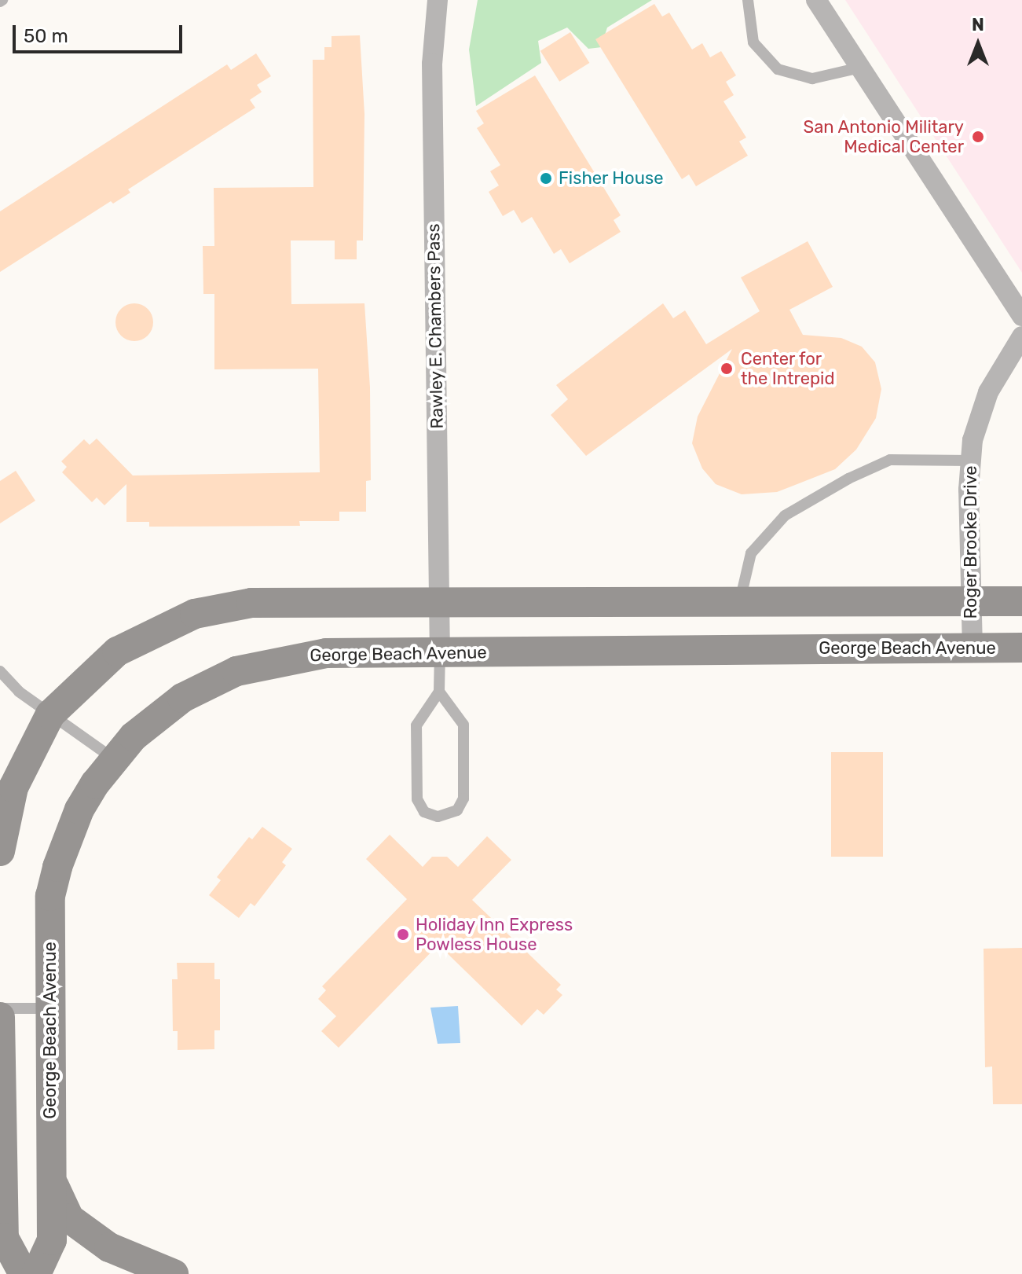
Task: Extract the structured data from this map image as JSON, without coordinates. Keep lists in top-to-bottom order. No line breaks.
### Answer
{"streets":{"street":["Rawley E. Chambers Pass","Roger Brooke Drive","George Beach Avenue"]},"crossings":[["Rawley E. Chambers Pass","George Beach Avenue"],["Roger Brooke Drive","George Beach Avenue"]],"places":["San Antonio Military Medical Center","Fisher House","Center for the Intrepid","Holiday Inn Express Powless House"],"scale_bar":"50 m","north":"top"}
